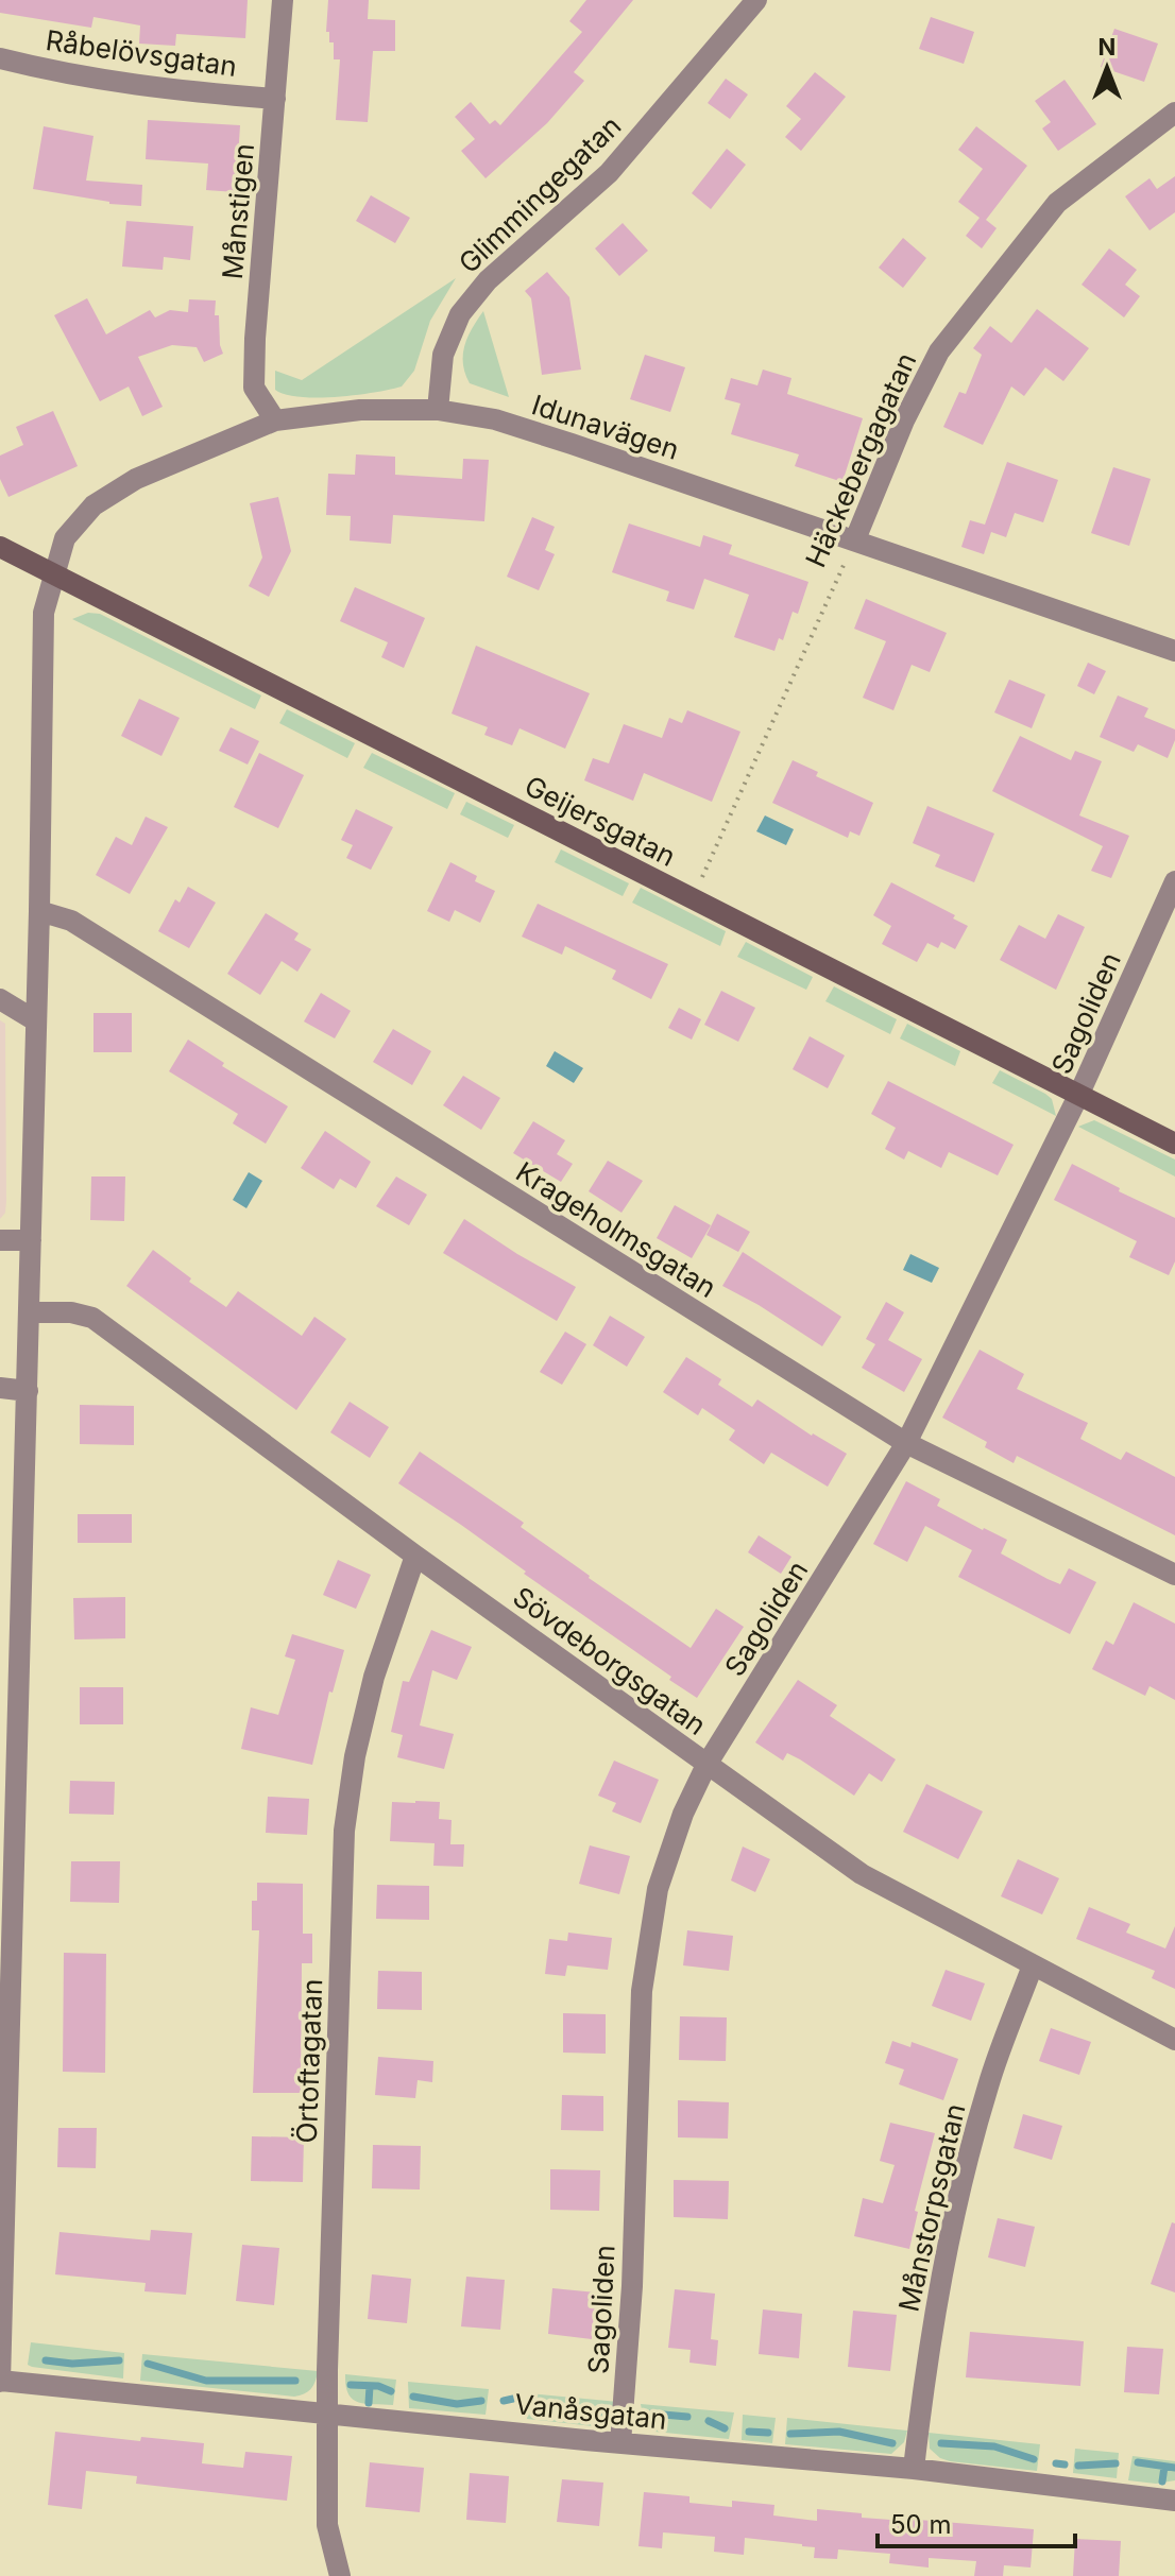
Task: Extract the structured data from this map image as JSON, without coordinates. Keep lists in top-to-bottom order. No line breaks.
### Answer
{"streets":{"street":["Råbelövsgatan","Glimmingegatan","Månstigen","Idunavägen","Häckebergagatan","Geijersgatan","Sagoliden","Krageholmsgatan","Sövdeborgsgatan","Örtoftagatan","Månstorpsgatan","Vanåsgatan"]},"crossings":[["Råbelövsgatan","Månstigen"],["Glimmingegatan","Idunavägen"],["Månstigen","Idunavägen"],["Idunavägen","Häckebergagatan"],["Idunavägen","Geijersgatan"],["Idunavägen","Krageholmsgatan"],["Idunavägen","Sövdeborgsgatan"],["Idunavägen","Vanåsgatan"],["Häckebergagatan","Geijersgatan"],["Geijersgatan","Sagoliden"],["Sagoliden","Krageholmsgatan"],["Sagoliden","Sövdeborgsgatan"],["Sagoliden","Vanåsgatan"],["Sövdeborgsgatan","Örtoftagatan"],["Sövdeborgsgatan","Månstorpsgatan"],["Örtoftagatan","Vanåsgatan"],["Månstorpsgatan","Vanåsgatan"]],"scale_bar":"50 m","north":"top"}
